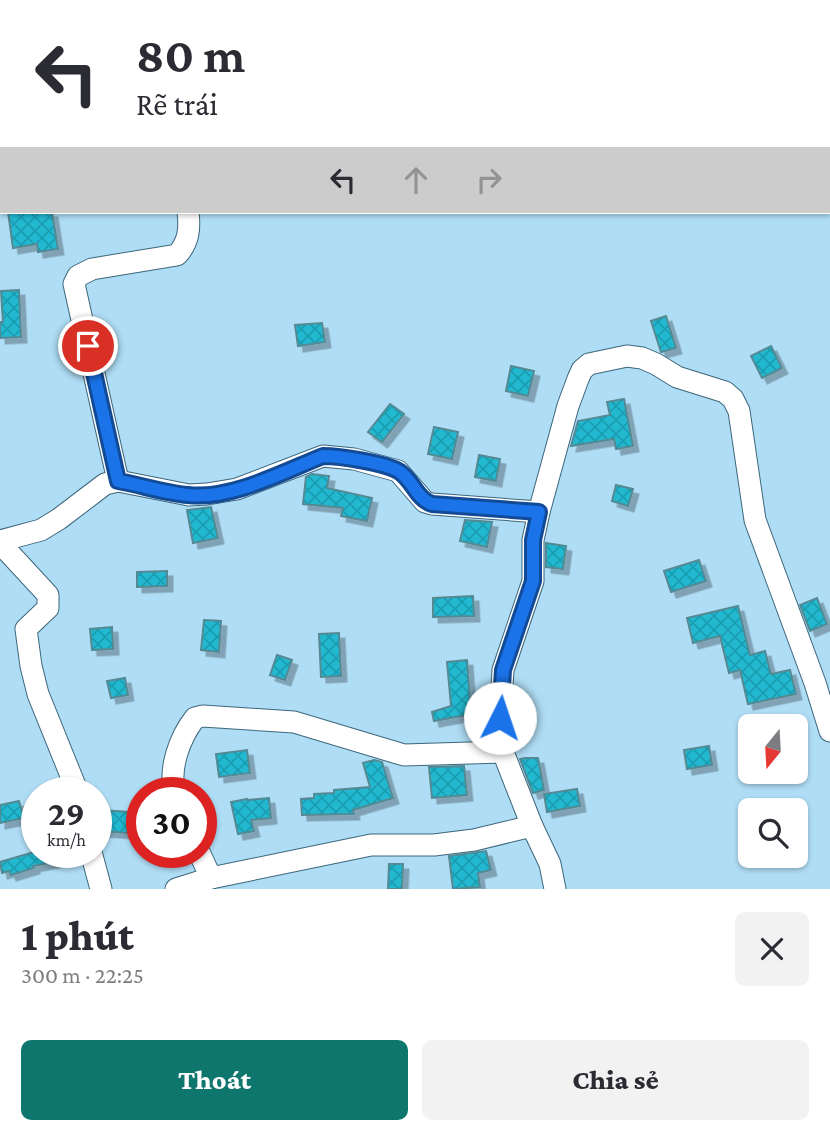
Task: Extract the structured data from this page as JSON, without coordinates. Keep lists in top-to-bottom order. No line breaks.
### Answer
{"north":"bottom","page":{"turn":["80 m","Rẽ trái"],"speed":"29 km/h","limit":"30","heading":["1 phút","300 m · 22:25"],"buttons":["Thoát","Chia sẻ"]}}
